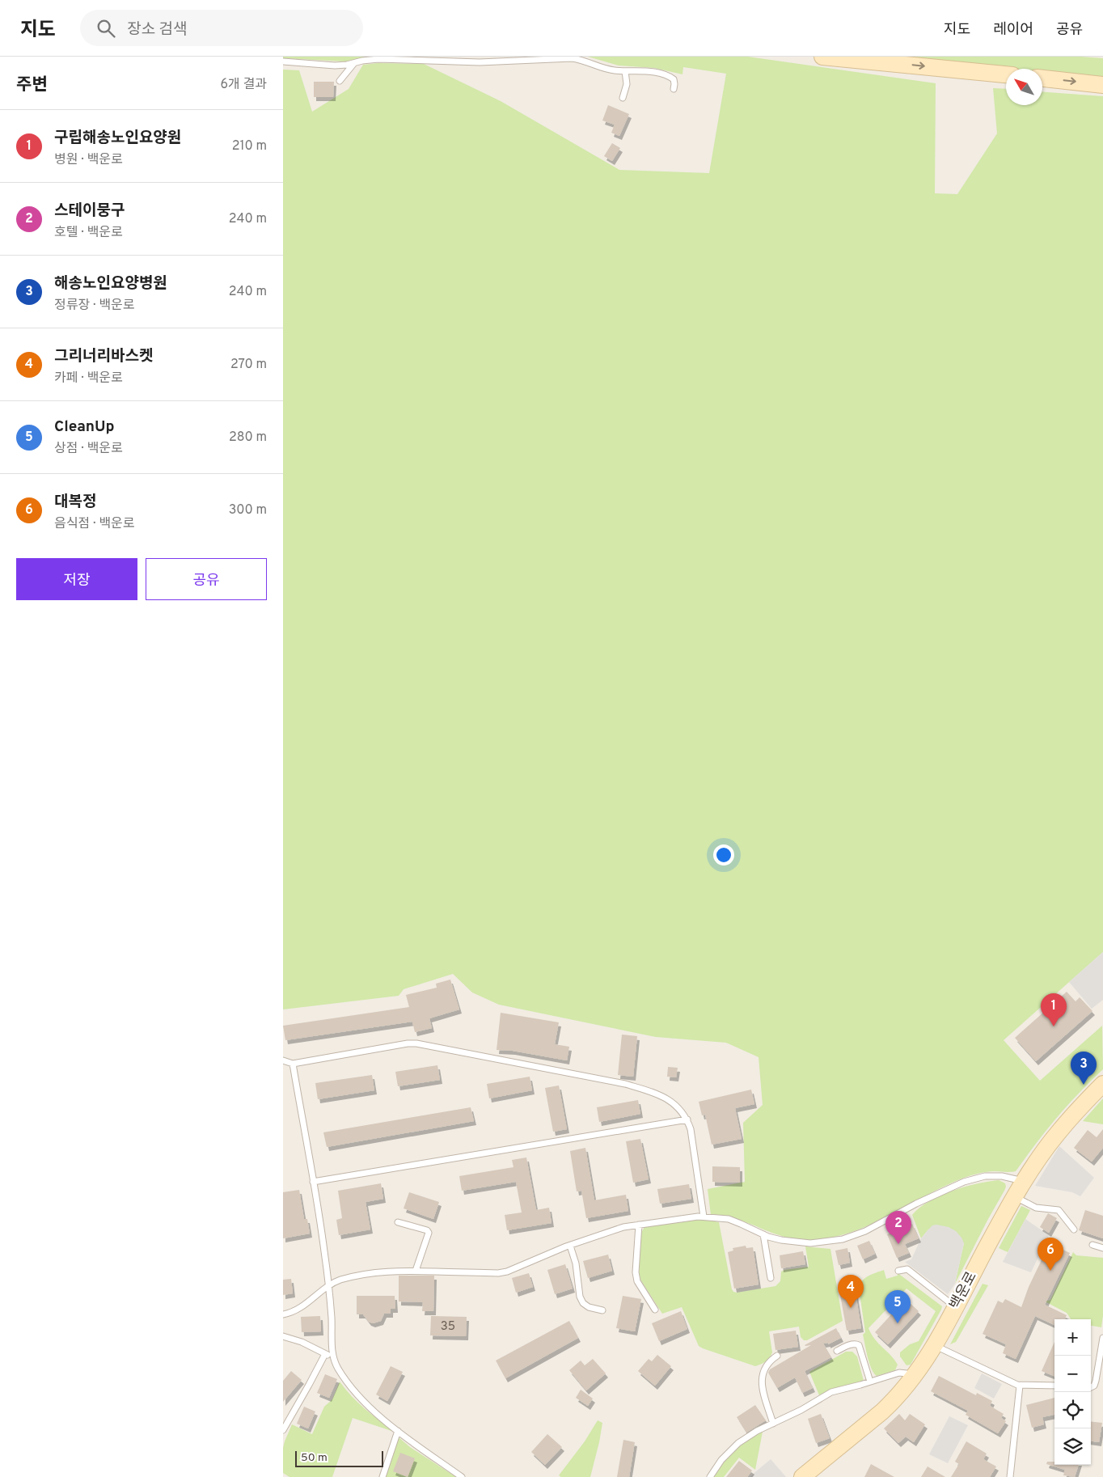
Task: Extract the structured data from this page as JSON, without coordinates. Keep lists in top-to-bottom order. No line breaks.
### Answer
{"streets":{"street":["백운로"]},"house_numbers":["35"],"scale_bar":"50 m","north":"top left","page":{"header":"지도","search":"장소 검색","nav":["지도","레이어","공유"],"heading":["주변","6개 결과"],"list":[{"mark":"1","name":"구립해송노인요양원","note":"병원 · 백운로","value":"210 m"},{"mark":"2","name":"스테이뭉구","note":"호텔 · 백운로","value":"240 m"},{"mark":"3","name":"해송노인요양병원","note":"정류장 · 백운로","value":"240 m"},{"mark":"4","name":"그리너리바스켓","note":"카페 · 백운로","value":"270 m"},{"mark":"5","name":"CleanUp","note":"상점 · 백운로","value":"280 m"},{"mark":"6","name":"대복정","note":"음식점 · 백운로","value":"300 m"}],"buttons":["저장","공유"],"pins":["1","3","2","6","4","5"],"map_buttons":["+","−"],"scale":"50 m"}}
